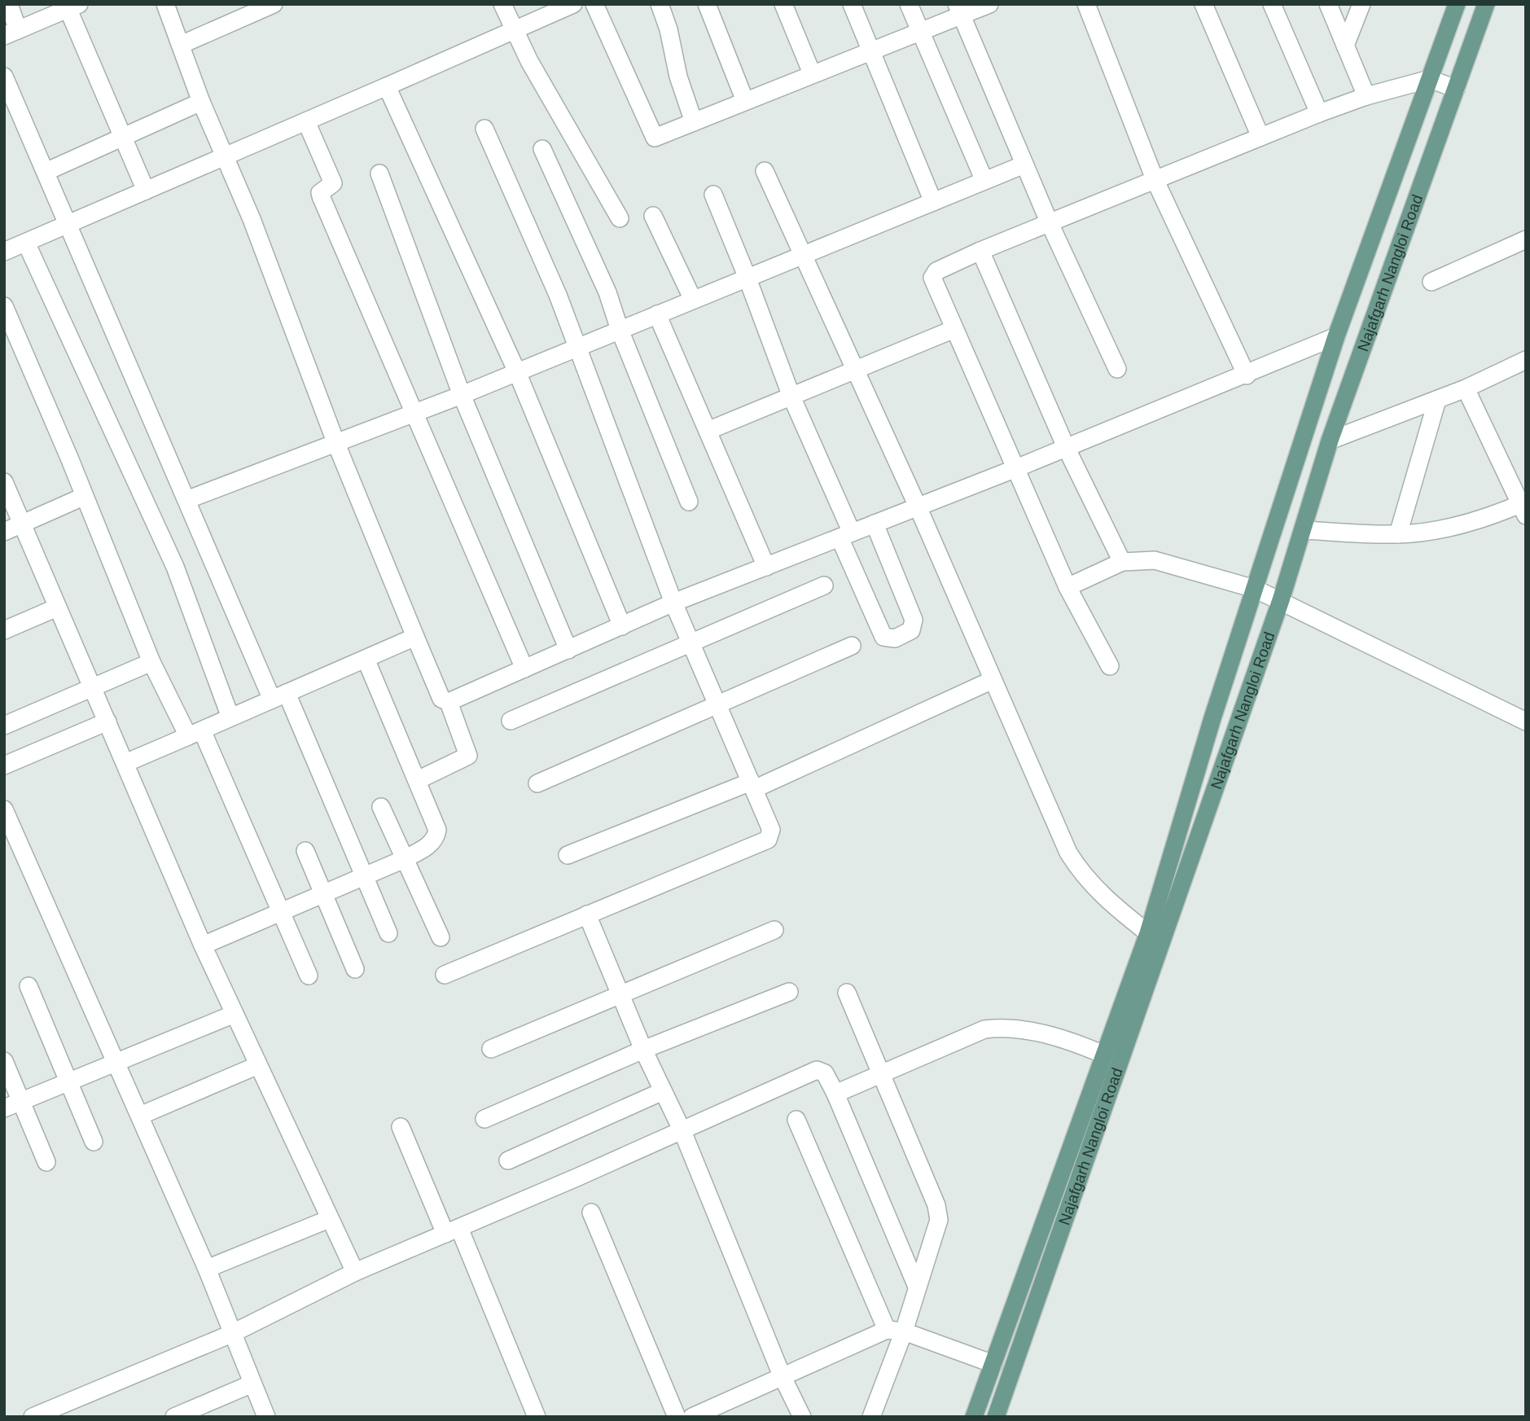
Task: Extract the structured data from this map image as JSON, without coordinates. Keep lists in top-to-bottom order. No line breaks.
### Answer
{"streets":{"main road":["Najafgarh Nangloi Road"]}}
